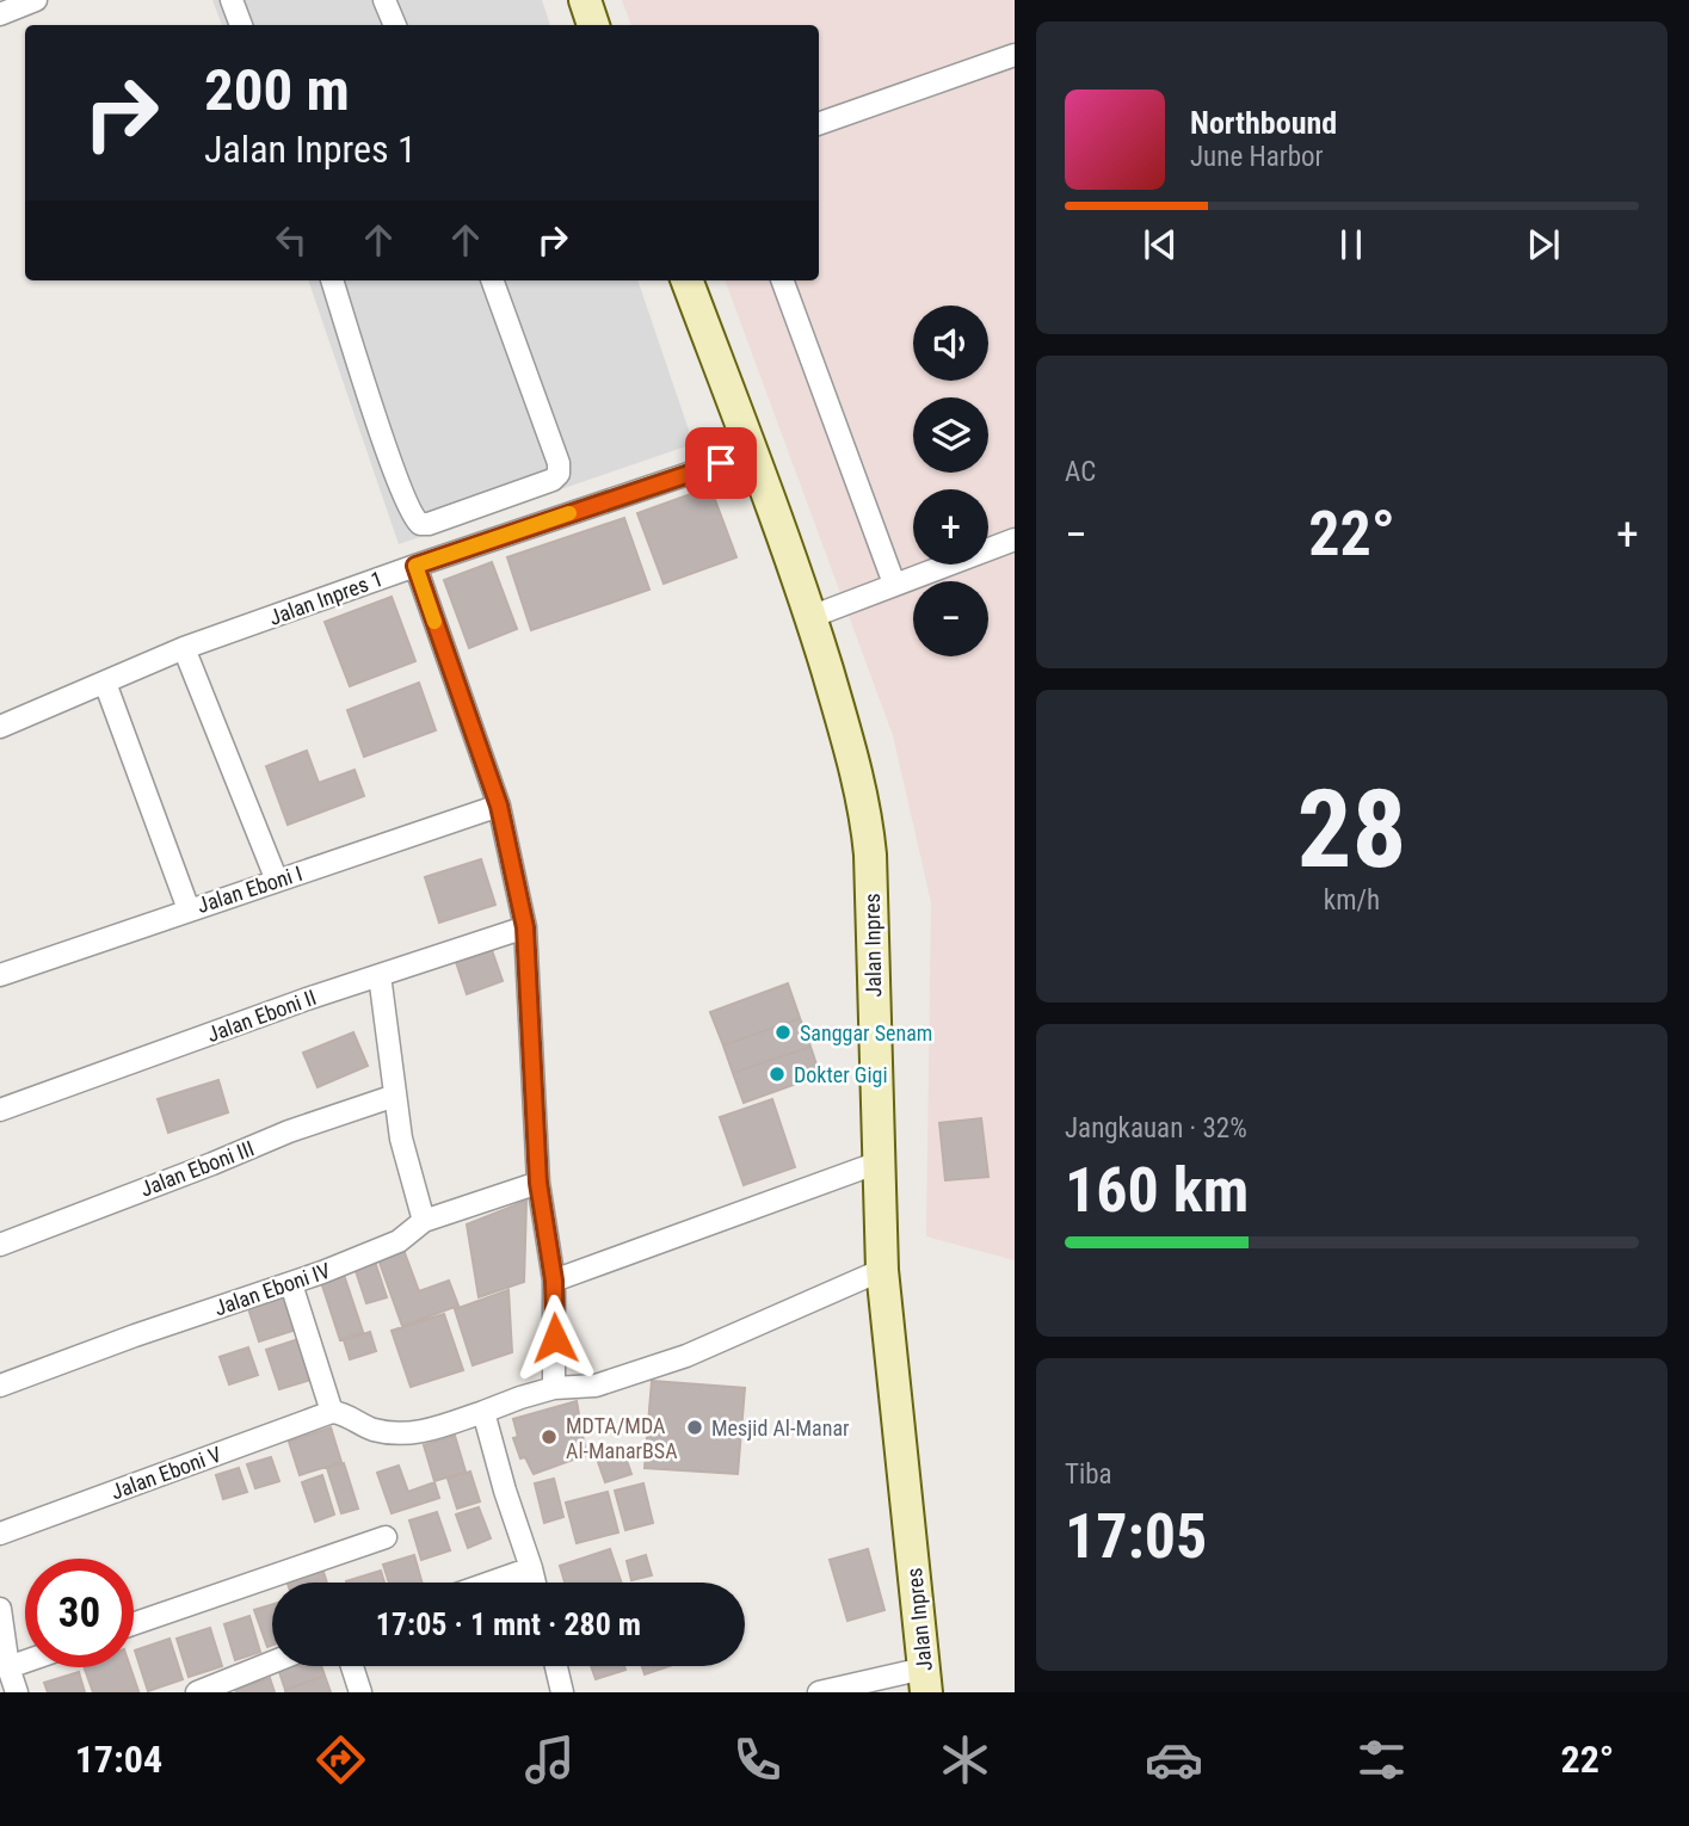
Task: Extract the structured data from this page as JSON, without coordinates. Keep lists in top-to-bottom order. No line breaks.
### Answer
{"streets":{"main road":["Jalan Inpres"],"street":["Jalan Inpres 1","Jalan Eboni I","Jalan Eboni II","Jalan Eboni III","Jalan Eboni IV","Jalan Eboni V"]},"crossings":[["Jalan Inpres 1","Jalan Inpres"]],"places":["Sanggar Senam","Dokter Gigi","Mesjid Al-Manar","MDTA/MDA Al-ManarBSA"],"page":{"turn":["200 m","Jalan Inpres 1"],"song":["Northbound","June Harbor"],"map_buttons":["+","−"],"tile":["AC",["28","km/h"],["Jangkauan · 32%","160 km"],["Tiba","17:05"]],"heat":["−","22°","+"],"limit":"30","trip":"17:05 · 1 mnt · 280 m","tabs":["17:04","22°"]}}
